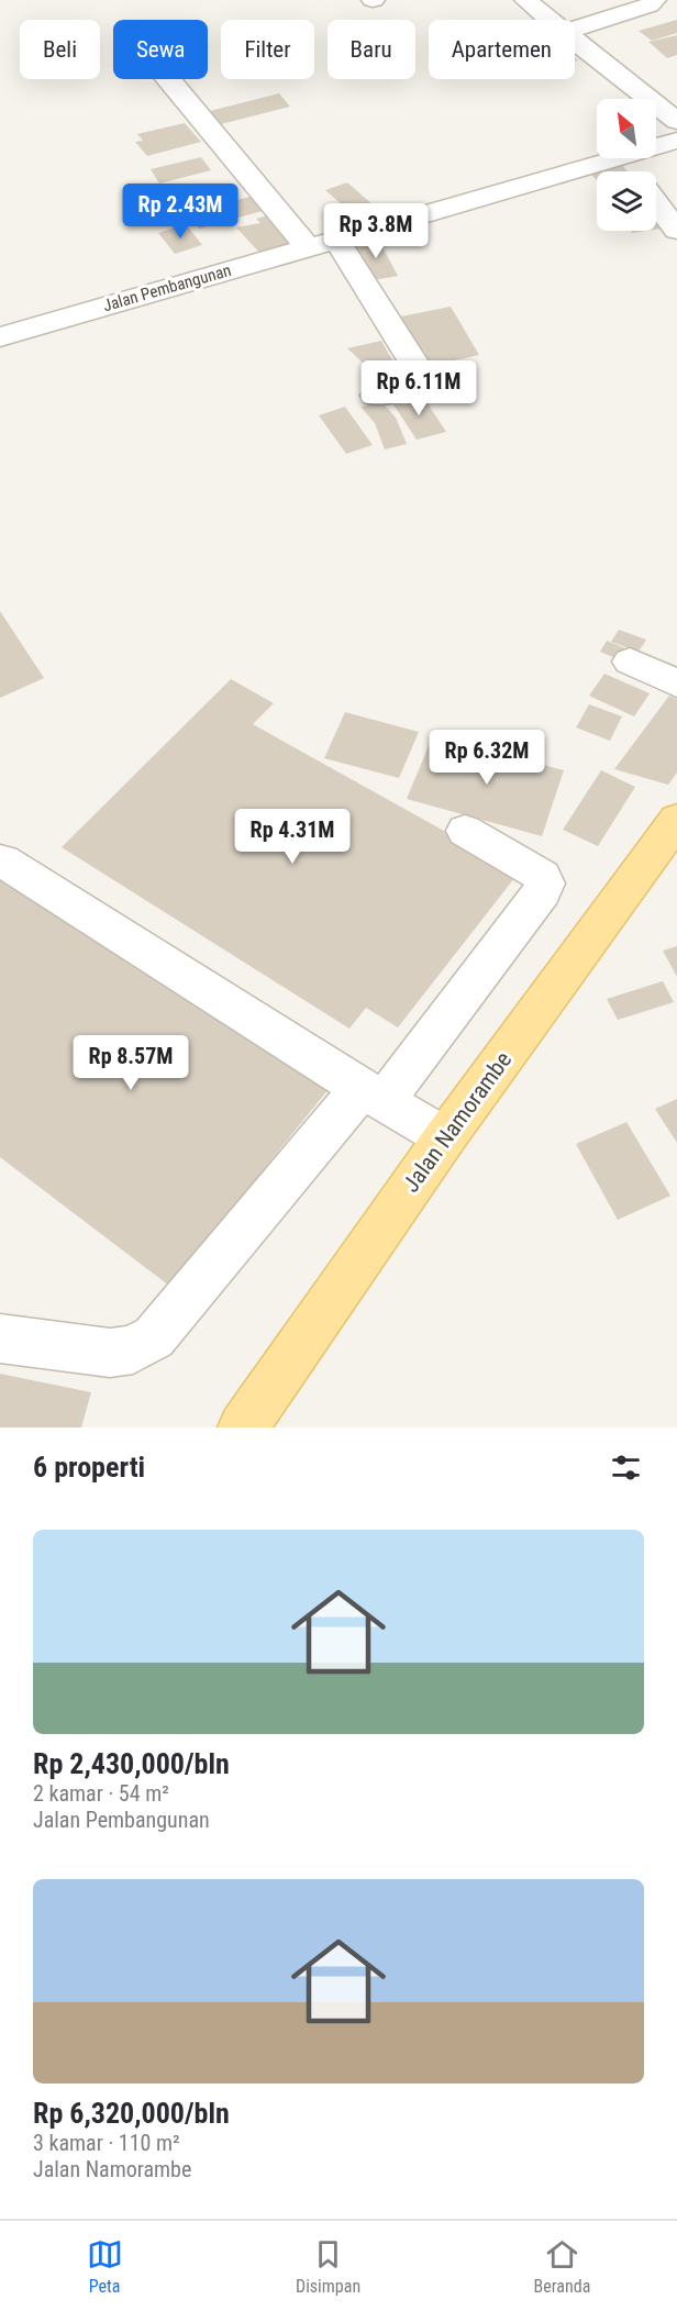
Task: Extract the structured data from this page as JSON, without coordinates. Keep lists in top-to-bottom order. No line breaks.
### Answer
{"streets":{"main road":["Jalan Namorambe"],"street":["Jalan Pembangunan"]},"north":"top left","page":{"chip":["Beli","Sewa","Filter","Baru","Apartemen"],"price":["Rp 2.43M","Rp 3.8M","Rp 6.11M","Rp 6.32M","Rp 4.31M","Rp 8.57M"],"heading":"6 properti","list":[{"name":"Rp 2,430,000/bln","note":"2 kamar · 54 m² · Jalan Pembangunan"},{"name":"Rp 6,320,000/bln","note":"3 kamar · 110 m² · Jalan Namorambe"}],"tabs":["Peta","Disimpan","Beranda"]}}
